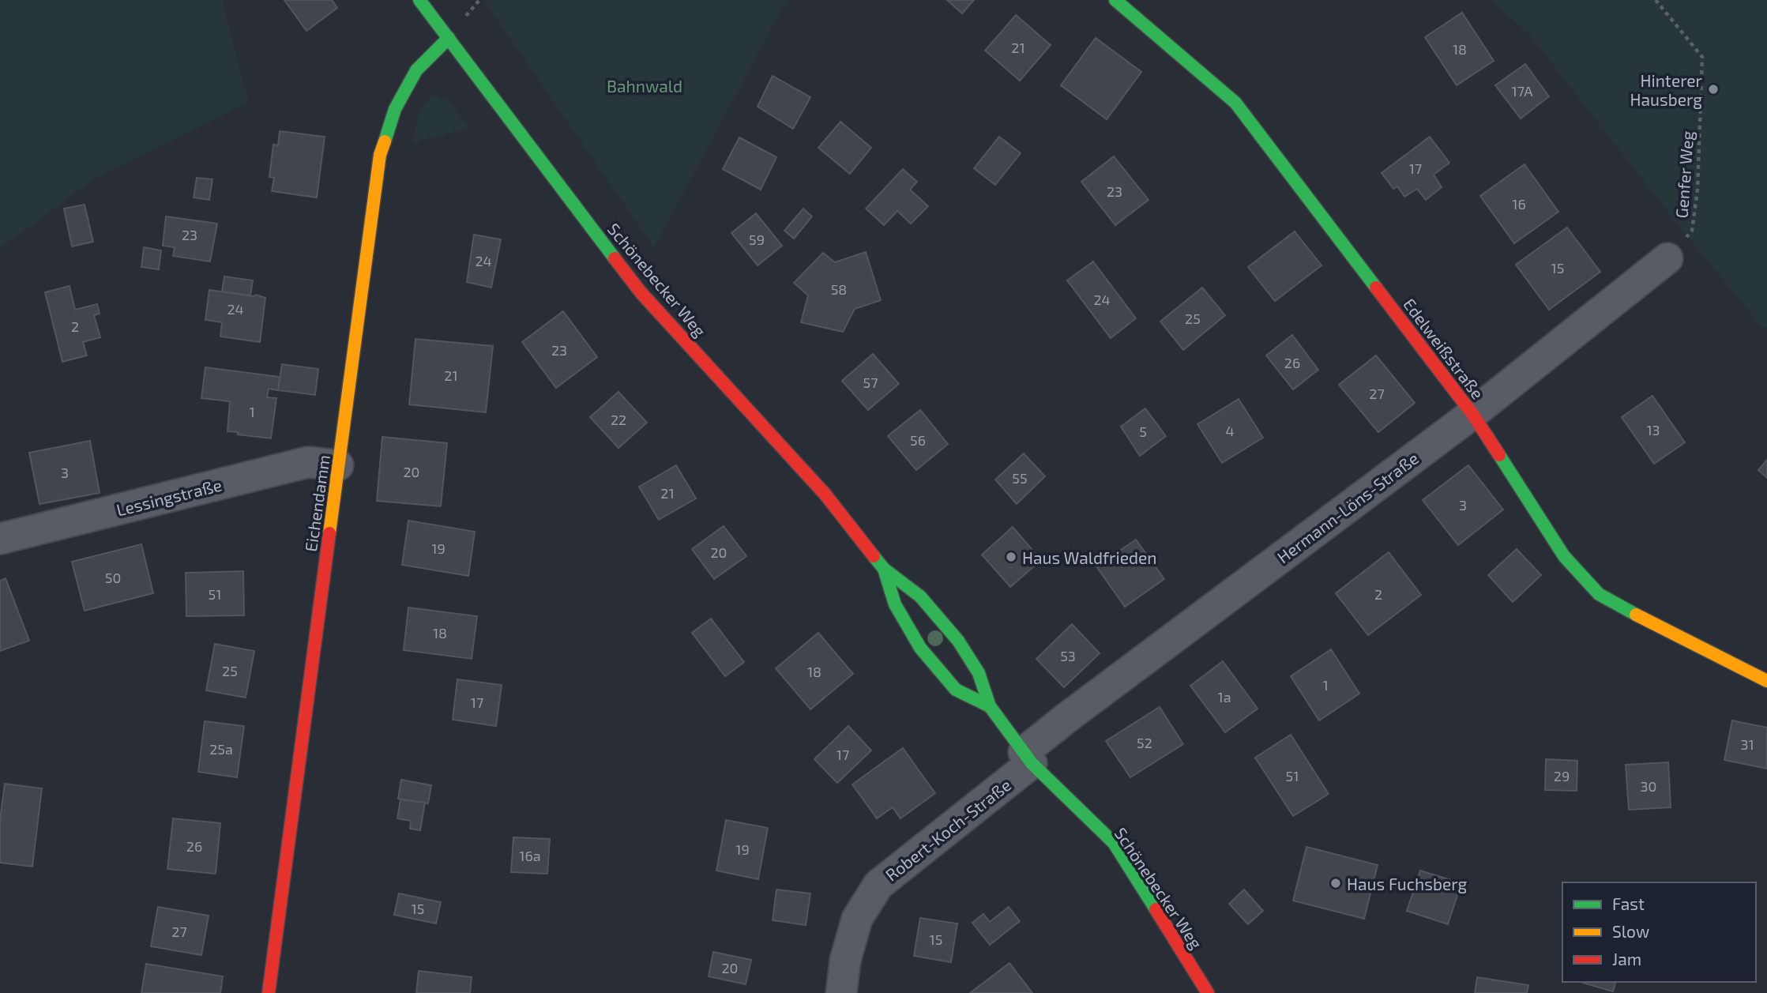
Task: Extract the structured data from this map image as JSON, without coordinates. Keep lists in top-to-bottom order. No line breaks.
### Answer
{"streets":{"street":["Schönebecker Weg","Edelweißstraße","Lessingstraße","Eichendamm","Hermann-Löns-Straße","Robert-Koch-Straße"],"path":["Genfer Weg"]},"crossings":[["Genfer Weg","Hermann-Löns-Straße"],["Schönebecker Weg","Eichendamm"],["Schönebecker Weg","Hermann-Löns-Straße"],["Schönebecker Weg","Robert-Koch-Straße"],["Edelweißstraße","Hermann-Löns-Straße"],["Lessingstraße","Eichendamm"],["Hermann-Löns-Straße","Robert-Koch-Straße"]],"parks":["Bahnwald"],"places":["Hinterer Hausberg","Haus Waldfrieden","Haus Fuchsberg"],"house_numbers":["21","18","17A","17","23","16","23","59","24","15","58","24","24","25","2","23","26","21","57","27","1","22","13","4","5","56","20","3","55","21","3","19","20","50","51","2","18","53","25","18","1","1a","17","52","31","25a","17","51","29","30","26","19","16a","15","27","15","20"],"legend":["Fast","Slow","Jam"]}
